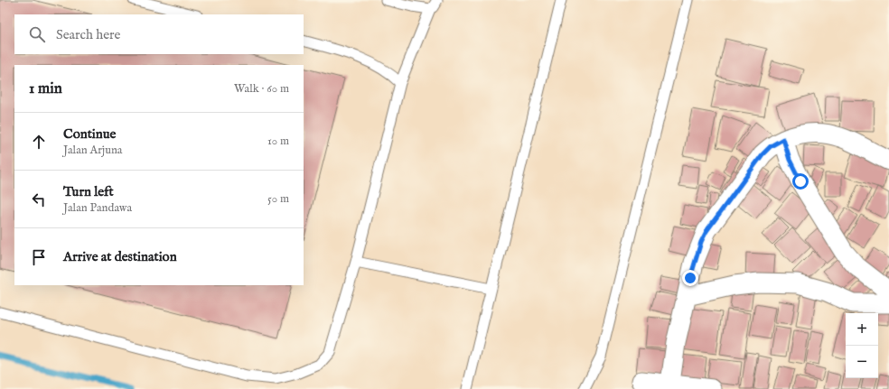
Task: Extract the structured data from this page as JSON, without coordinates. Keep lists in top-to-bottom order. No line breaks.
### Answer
{"page":{"search":"Search here","heading":["1 min","Walk · 60 m"],"list":[["Continue","Jalan Arjuna","10 m"],["Turn left","Jalan Pandawa","50 m"],"Arrive at destination"],"map_buttons":["+","−"]}}
